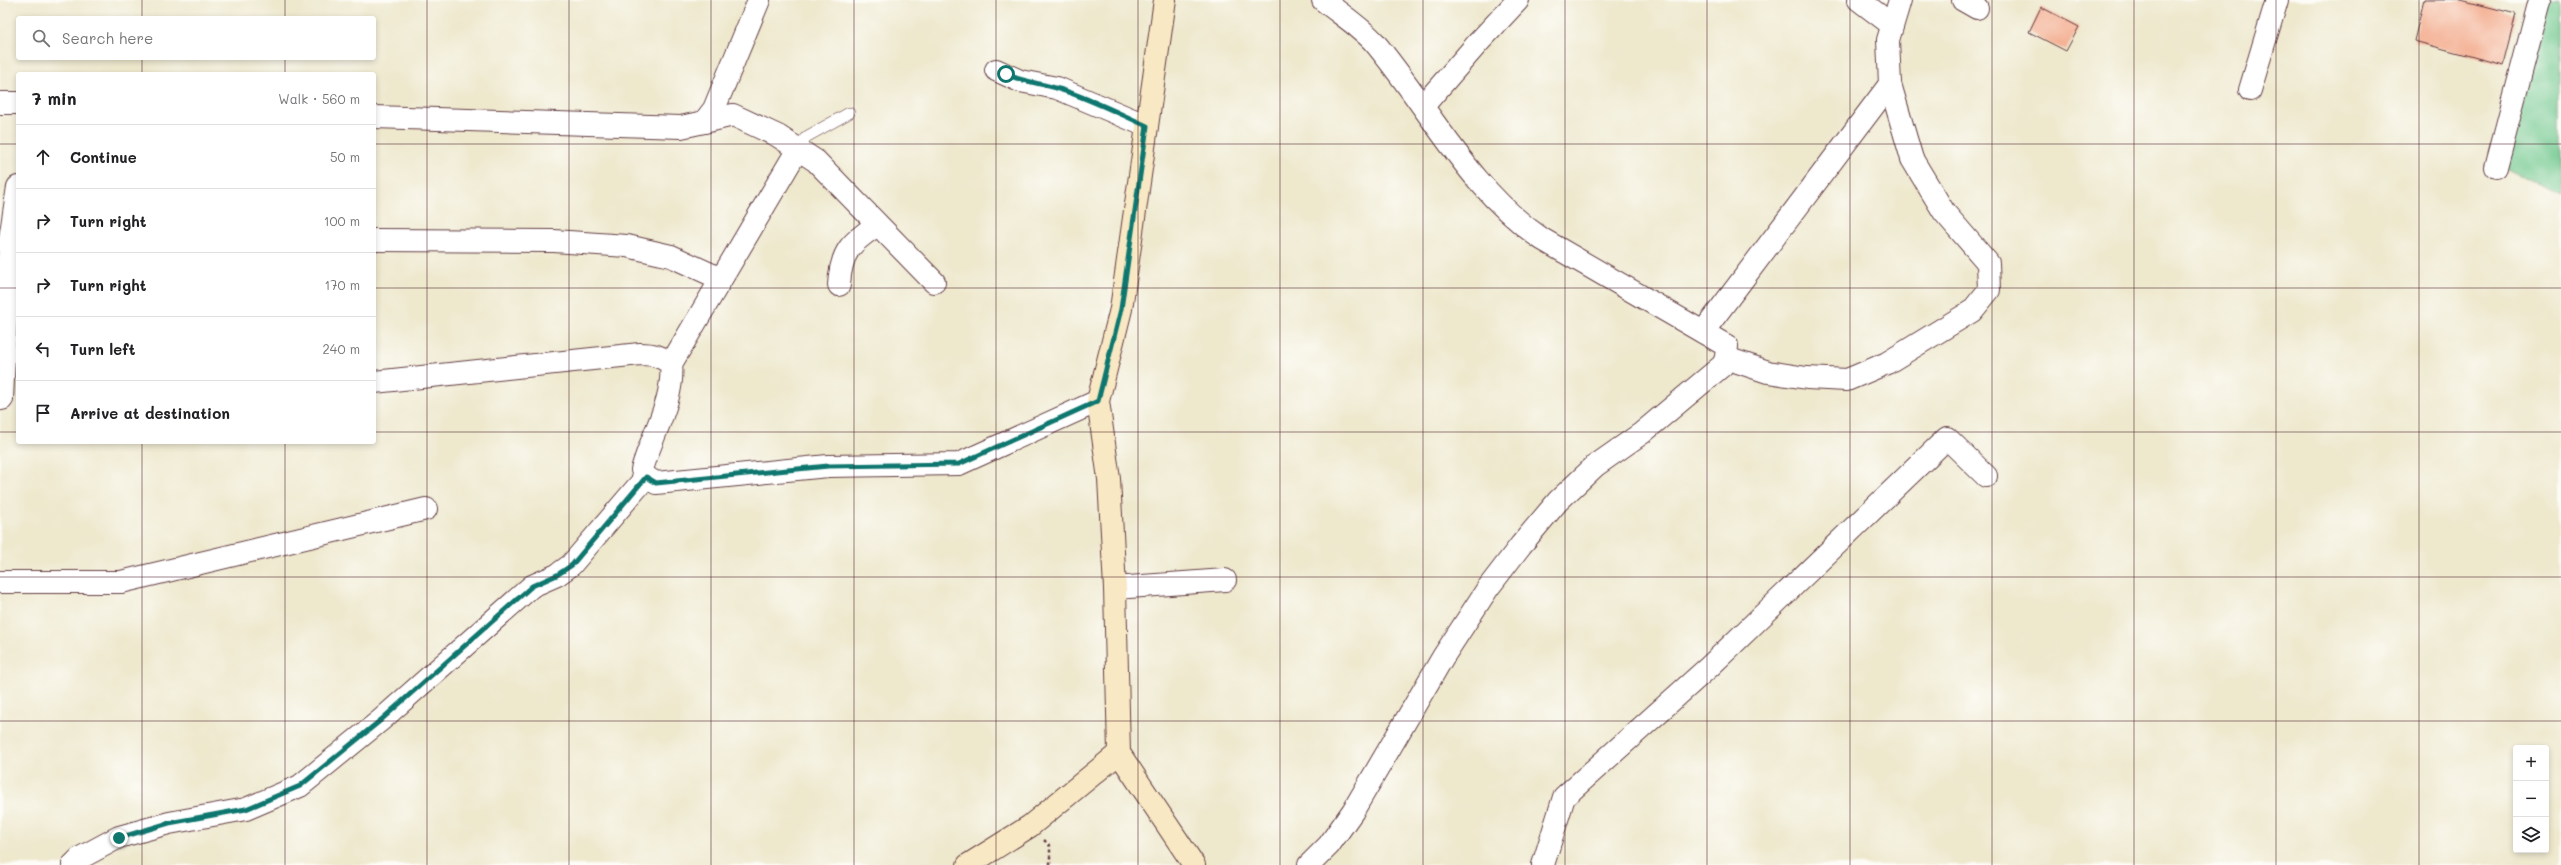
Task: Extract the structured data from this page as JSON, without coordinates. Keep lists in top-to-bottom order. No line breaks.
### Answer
{"page":{"search":"Search here","heading":["7 min","Walk · 560 m"],"list":[["Continue","50 m"],["Turn right","100 m"],["Turn right","170 m"],["Turn left","240 m"],"Arrive at destination"],"map_buttons":["+","−"]}}
